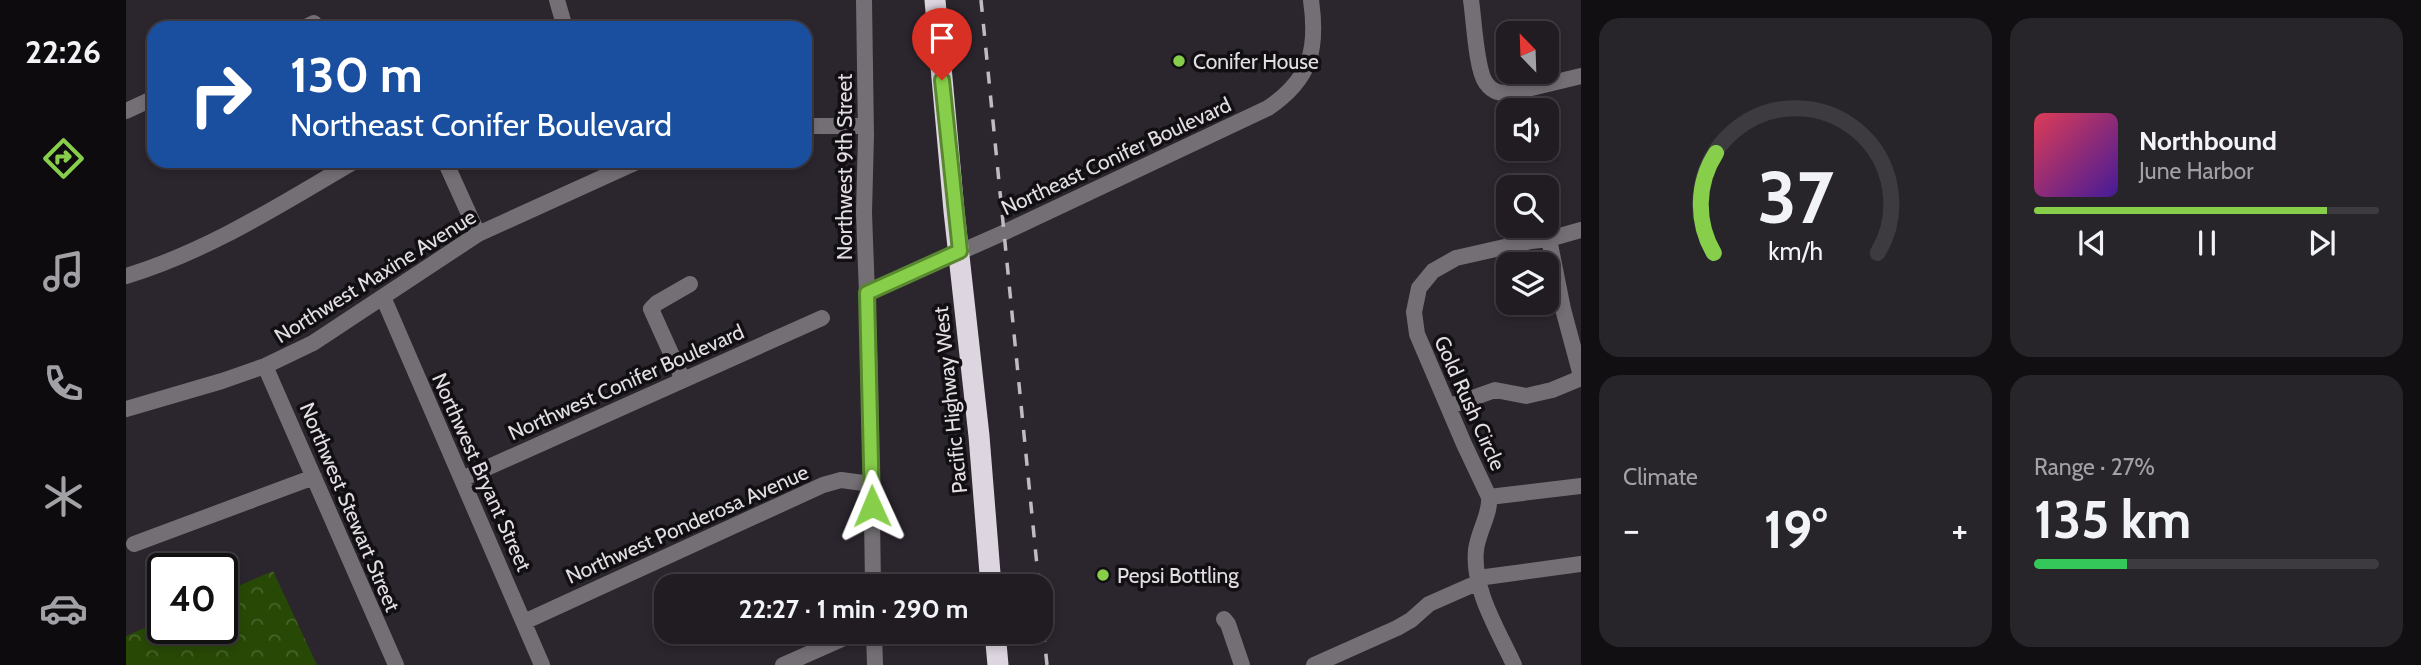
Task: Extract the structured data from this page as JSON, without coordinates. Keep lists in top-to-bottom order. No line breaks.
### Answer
{"streets":{"highway":["Pacific Highway West"],"street":["Northeast Conifer Boulevard","Northwest 9th Street","Northwest Maxine Avenue","Northwest Conifer Boulevard","Gold Rush Circle","Northwest Bryant Street","Northwest Stewart Street","Northwest Ponderosa Avenue"]},"crossings":[["Northeast Conifer Boulevard","Northwest 9th Street"],["Northeast Conifer Boulevard","Pacific Highway West"],["Northwest 9th Street","Northwest Ponderosa Avenue"],["Northwest Maxine Avenue","Northwest Bryant Street"],["Northwest Maxine Avenue","Northwest Stewart Street"],["Northwest Conifer Boulevard","Northwest Bryant Street"],["Northwest Bryant Street","Northwest Ponderosa Avenue"]],"places":["Conifer House","Pepsi Bottling"],"north":"top left","page":{"tabs":"22:26","turn":["130 m","Northeast Conifer Boulevard"],"song":["Northbound","June Harbor"],"tile":["Climate",["Range · 27%","135 km"]],"heat":["−","19°","+"],"limit":"40","trip":"22:27 · 1 min · 290 m","gauge":["37","km/h"]}}
